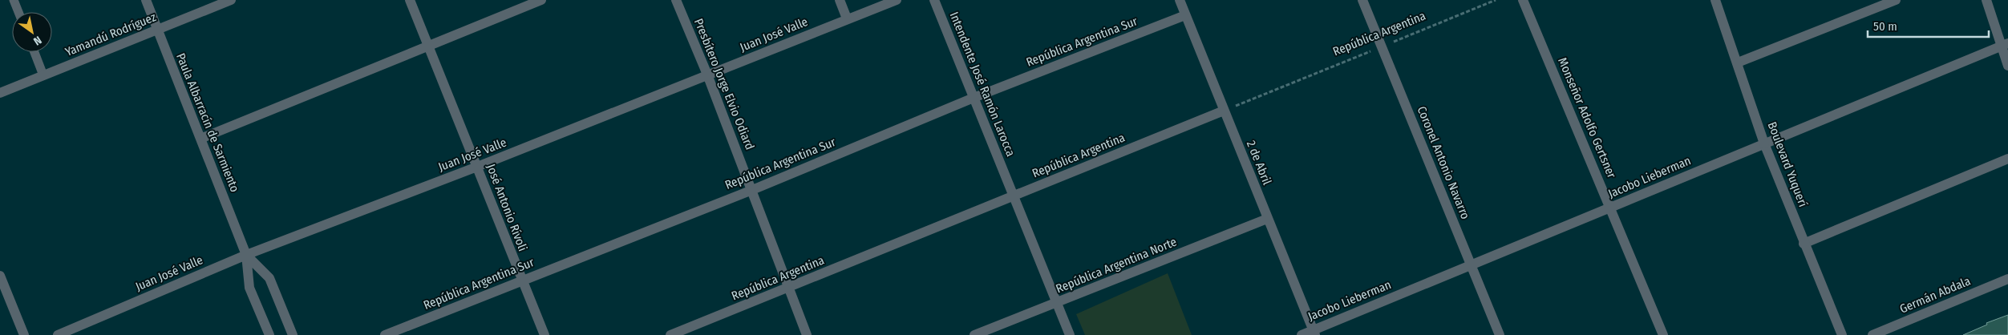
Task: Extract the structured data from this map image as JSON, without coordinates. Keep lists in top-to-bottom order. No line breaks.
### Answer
{"streets":{"street":["República Argentina","Yamandú Rodríguez","Juan José Valle","República Argentina Sur","Presbítero Jorge Elvio Odiard","Intendente José Ramón Larocca","Monseñor Adolfo Gertsner","Paula Albarracín de Sarmiento","2 de Abril","Coronel Antonio Navarro","Boulevard Yuquerí","Jacobo Lieberman","José Antonio Rívoli","República Argentina Norte","Germán Abdala"]},"crossings":[["República Argentina","Presbítero Jorge Elvio Odiard"],["República Argentina","Intendente José Ramón Larocca"],["República Argentina","2 de Abril"],["República Argentina","Coronel Antonio Navarro"],["Yamandú Rodríguez","Paula Albarracín de Sarmiento"],["Juan José Valle","Presbítero Jorge Elvio Odiard"],["Juan José Valle","Paula Albarracín de Sarmiento"],["Juan José Valle","José Antonio Rívoli"],["República Argentina Sur","Presbítero Jorge Elvio Odiard"],["República Argentina Sur","Intendente José Ramón Larocca"],["República Argentina Sur","2 de Abril"],["República Argentina Sur","José Antonio Rívoli"],["Intendente José Ramón Larocca","República Argentina Norte"],["Monseñor Adolfo Gertsner","Jacobo Lieberman"],["2 de Abril","Jacobo Lieberman"],["2 de Abril","República Argentina Norte"],["Coronel Antonio Navarro","Jacobo Lieberman"],["Boulevard Yuquerí","Jacobo Lieberman"]],"scale_bar":"50 m","north":"bottom right"}
